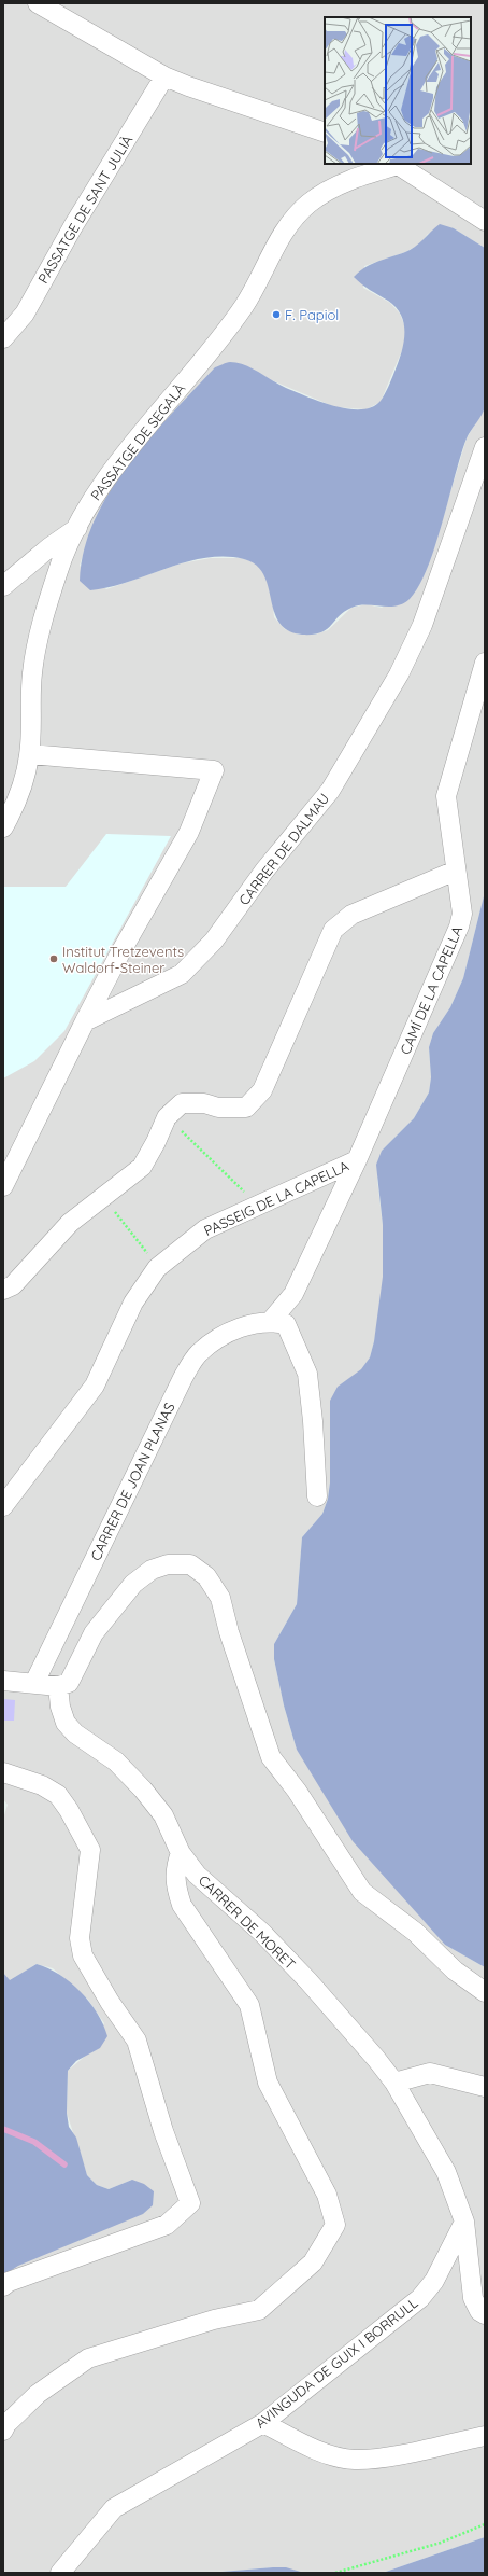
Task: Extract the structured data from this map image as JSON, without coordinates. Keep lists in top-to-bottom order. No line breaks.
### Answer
{"streets":{"street":["PASSATGE DE SANT JULIÀ","PASSATGE DE SEGALÀ","CARRER DE DALMAU","CAMÍ DE LA CAPELLA","PASSEIG DE LA CAPELLA","CARRER DE JOAN PLANAS","CARRER DE MORET","AVINGUDA DE GUIX I BORRULL"]},"crossings":[["CAMÍ DE LA CAPELLA","PASSEIG DE LA CAPELLA"],["CAMÍ DE LA CAPELLA","CARRER DE JOAN PLANAS"],["CARRER DE MORET","AVINGUDA DE GUIX I BORRULL"]],"places":["F. Papiol","Institut Tretzevents Waldorf-Steiner"]}
